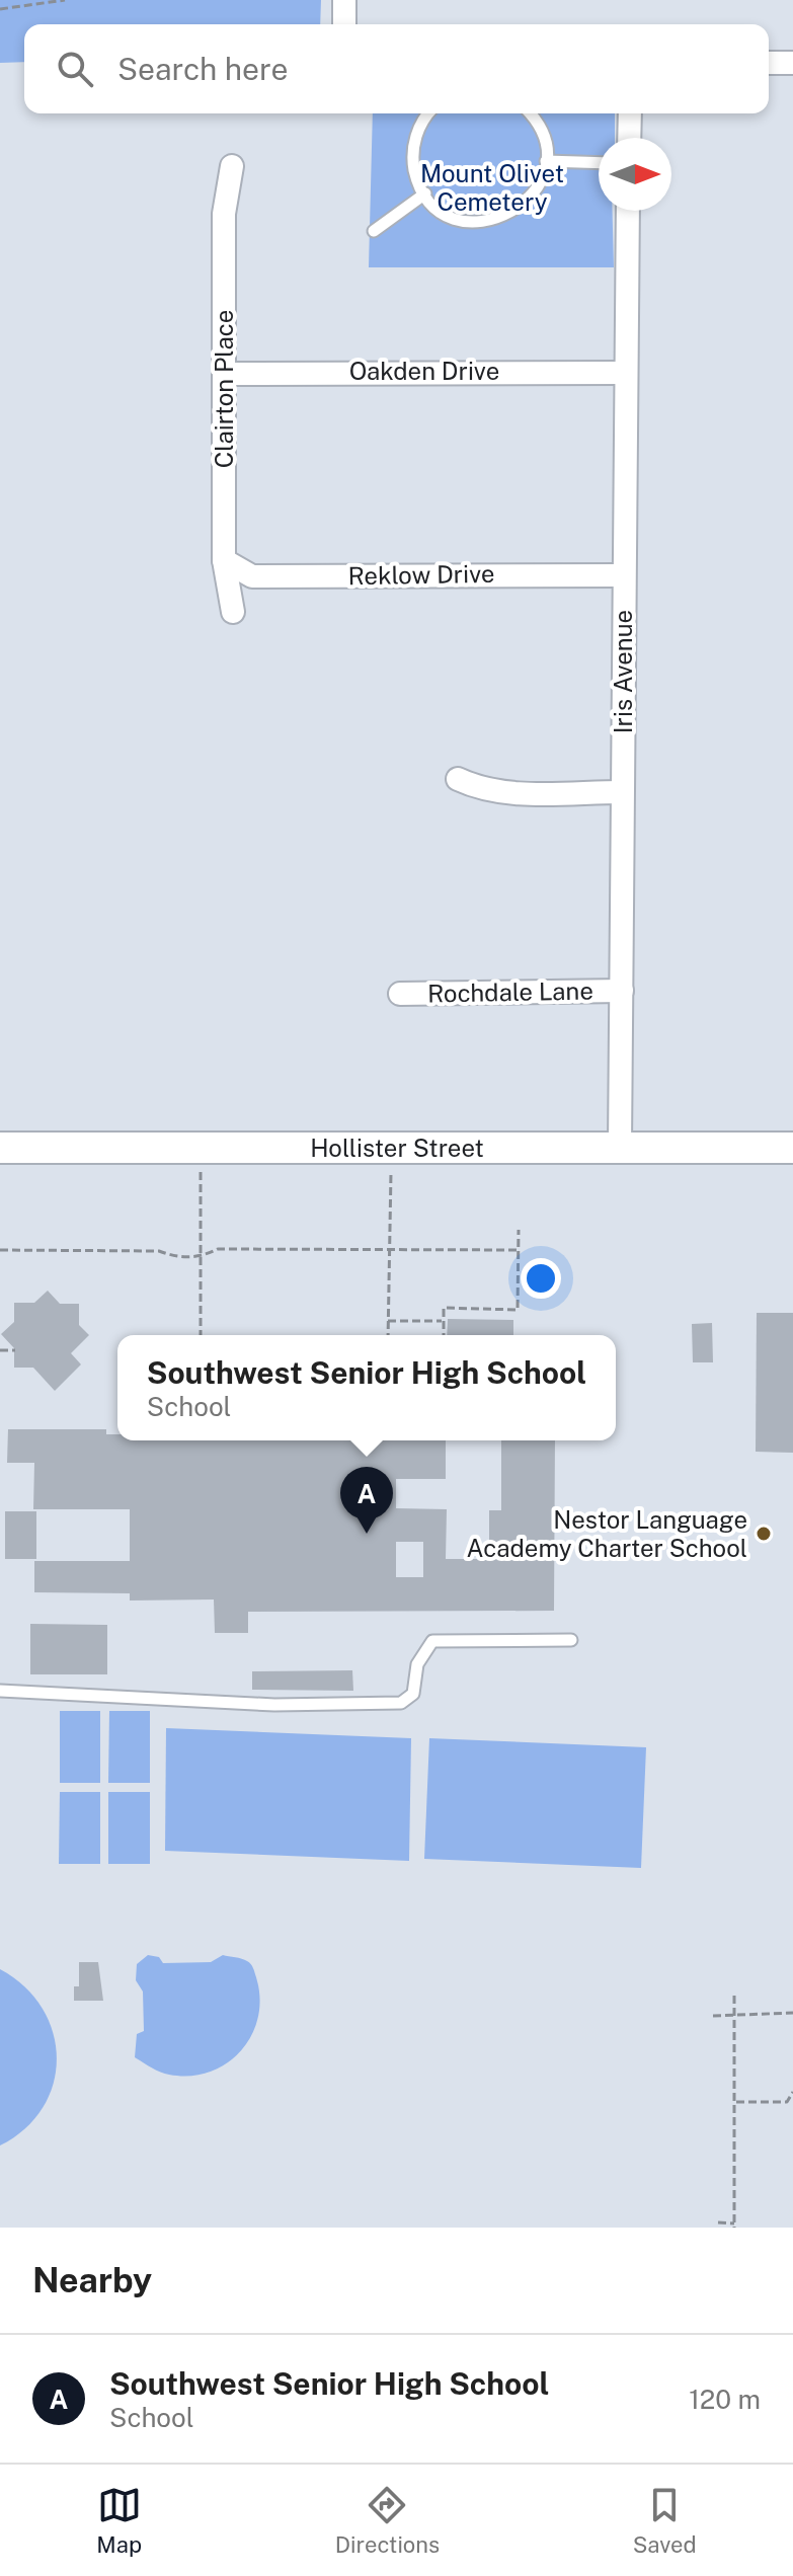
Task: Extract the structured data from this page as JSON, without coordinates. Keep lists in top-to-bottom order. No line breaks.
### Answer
{"streets":{"main road":["Hollister Street"],"street":["Oakden Drive","Clairton Place","Reklow Drive","Iris Avenue","Rochdale Lane"]},"crossings":[["Oakden Drive","Clairton Place"],["Oakden Drive","Iris Avenue"],["Clairton Place","Reklow Drive"],["Reklow Drive","Iris Avenue"],["Iris Avenue","Rochdale Lane"],["Iris Avenue","Hollister Street"]],"parks":["Mount Olivet Cemetery"],"places":["Nestor Language Academy Charter School"],"north":"right","page":{"search":"Search here","popup":["Southwest Senior High School","School"],"pins":"A","heading":"Nearby","list":[{"mark":"A","name":"Southwest Senior High School","note":"School","value":"120 m"}],"nav":["Map","Directions","Saved"]}}
